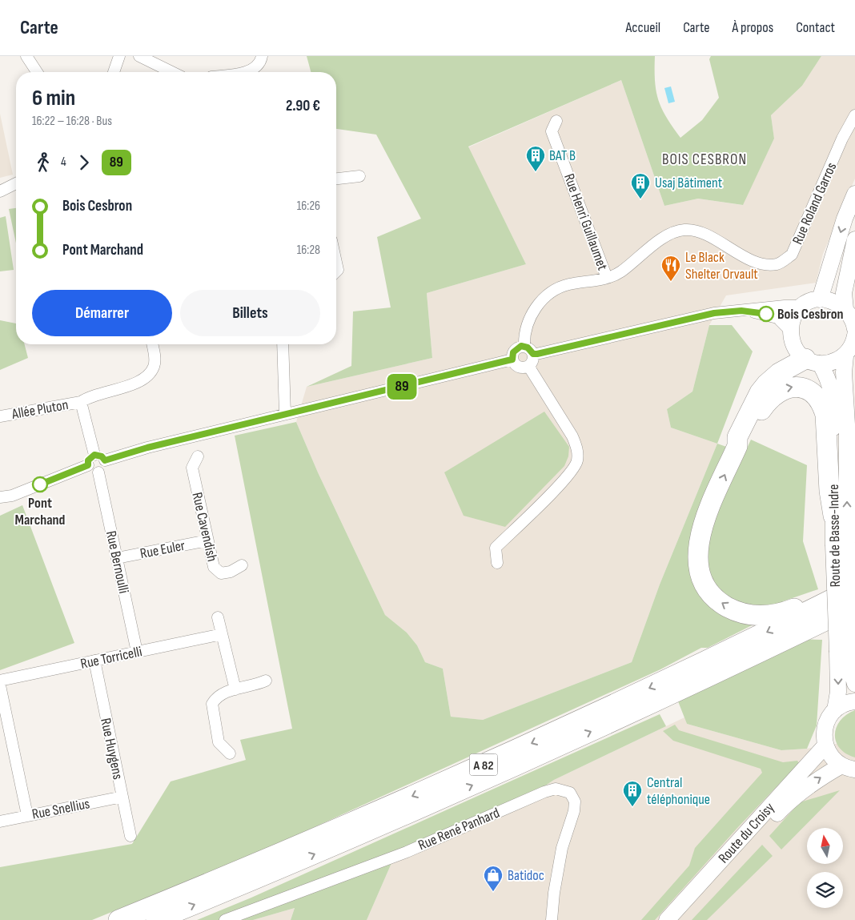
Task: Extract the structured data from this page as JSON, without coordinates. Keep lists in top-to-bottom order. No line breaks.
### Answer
{"streets":{"highway":["A 82"],"main road":["Route de Basse-Indre","Route du Croisy"],"street":["Rue Roland Garros","Rue Henri Guillaumet","Allée Pluton","Rue Cavendish","Rue Euler","Rue Bernoulli","Rue Torricelli","Rue Huygens","Rue Snellius","Rue René Panhard"]},"crossings":[["Rue Roland Garros","Rue Henri Guillaumet"],["Rue Cavendish","Rue Euler"],["Rue Euler","Rue Bernoulli"],["Rue Bernoulli","Rue Torricelli"],["Rue Torricelli","Rue Huygens"],["Rue Huygens","Rue Snellius"]],"districts":["BOIS CESBRON"],"places":{"building":["BAT B","Usaj Bâtiment","Central téléphonique"],"restaurant":["Le Black Shelter Orvault"],"other":["Bois Cesbron","Pont Marchand"],"shop":["Batidoc"]},"lines":["bus line 89"],"north":"top","page":{"header":"Carte","nav":["Accueil","Carte","À propos","Contact"],"on_map":"89","heading":["6 min","16:22 – 16:28 · Bus","2.90 €"],"legs":["4","89"],"list":[{"name":"Bois Cesbron","value":"16:26"},{"name":"Pont Marchand","value":"16:28"}],"buttons":["Démarrer","Billets"]}}
